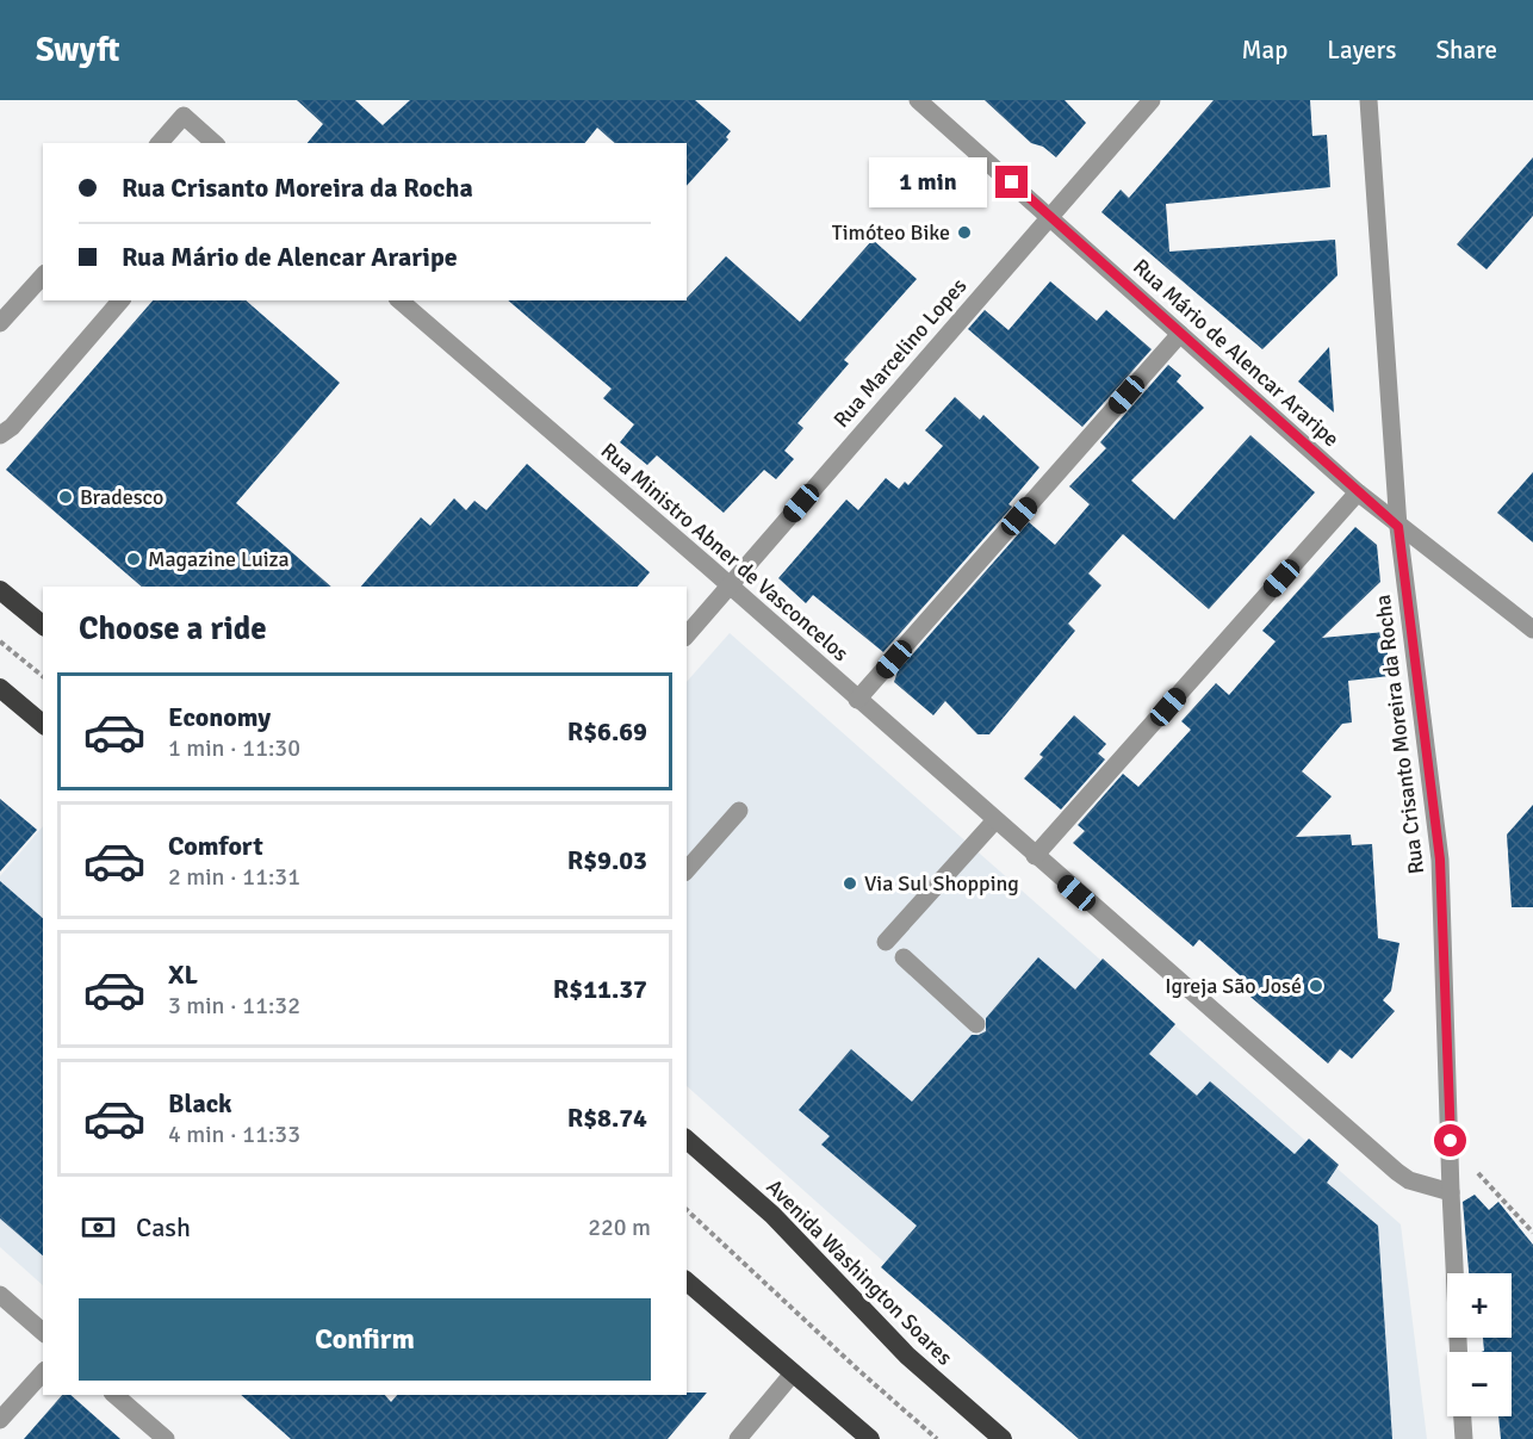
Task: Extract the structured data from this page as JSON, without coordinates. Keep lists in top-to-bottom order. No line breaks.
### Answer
{"streets":{"highway":["Avenida Washington Soares"],"street":["Rua Marcelino Lopes","Rua Mário de Alencar Araripe","Rua Ministro Abner de Vasconcelos","Rua Crisanto Moreira da Rocha"]},"crossings":[["Rua Marcelino Lopes","Rua Mário de Alencar Araripe"],["Rua Marcelino Lopes","Rua Ministro Abner de Vasconcelos"],["Rua Mário de Alencar Araripe","Rua Crisanto Moreira da Rocha"],["Rua Ministro Abner de Vasconcelos","Rua Crisanto Moreira da Rocha"]],"places":["Timóteo Bike","Bradesco","Magazine Luiza","Via Sul Shopping","Igreja São José"],"page":{"header":"Swyft","nav":["Map","Layers","Share"],"banner":["Rua Crisanto Moreira da Rocha","Rua Mário de Alencar Araripe"],"bubble":"1 min","heading":"Choose a ride","list":[{"name":"Economy","note":"1 min · 11:30","value":"R$6.69"},{"name":"Comfort","note":"2 min · 11:31","value":"R$9.03"},{"name":"XL","note":"3 min · 11:32","value":"R$11.37"},{"name":"Black","note":"4 min · 11:33","value":"R$8.74"}],"pay":["Cash","220 m"],"map_buttons":["+","−"],"buttons":"Confirm"}}
